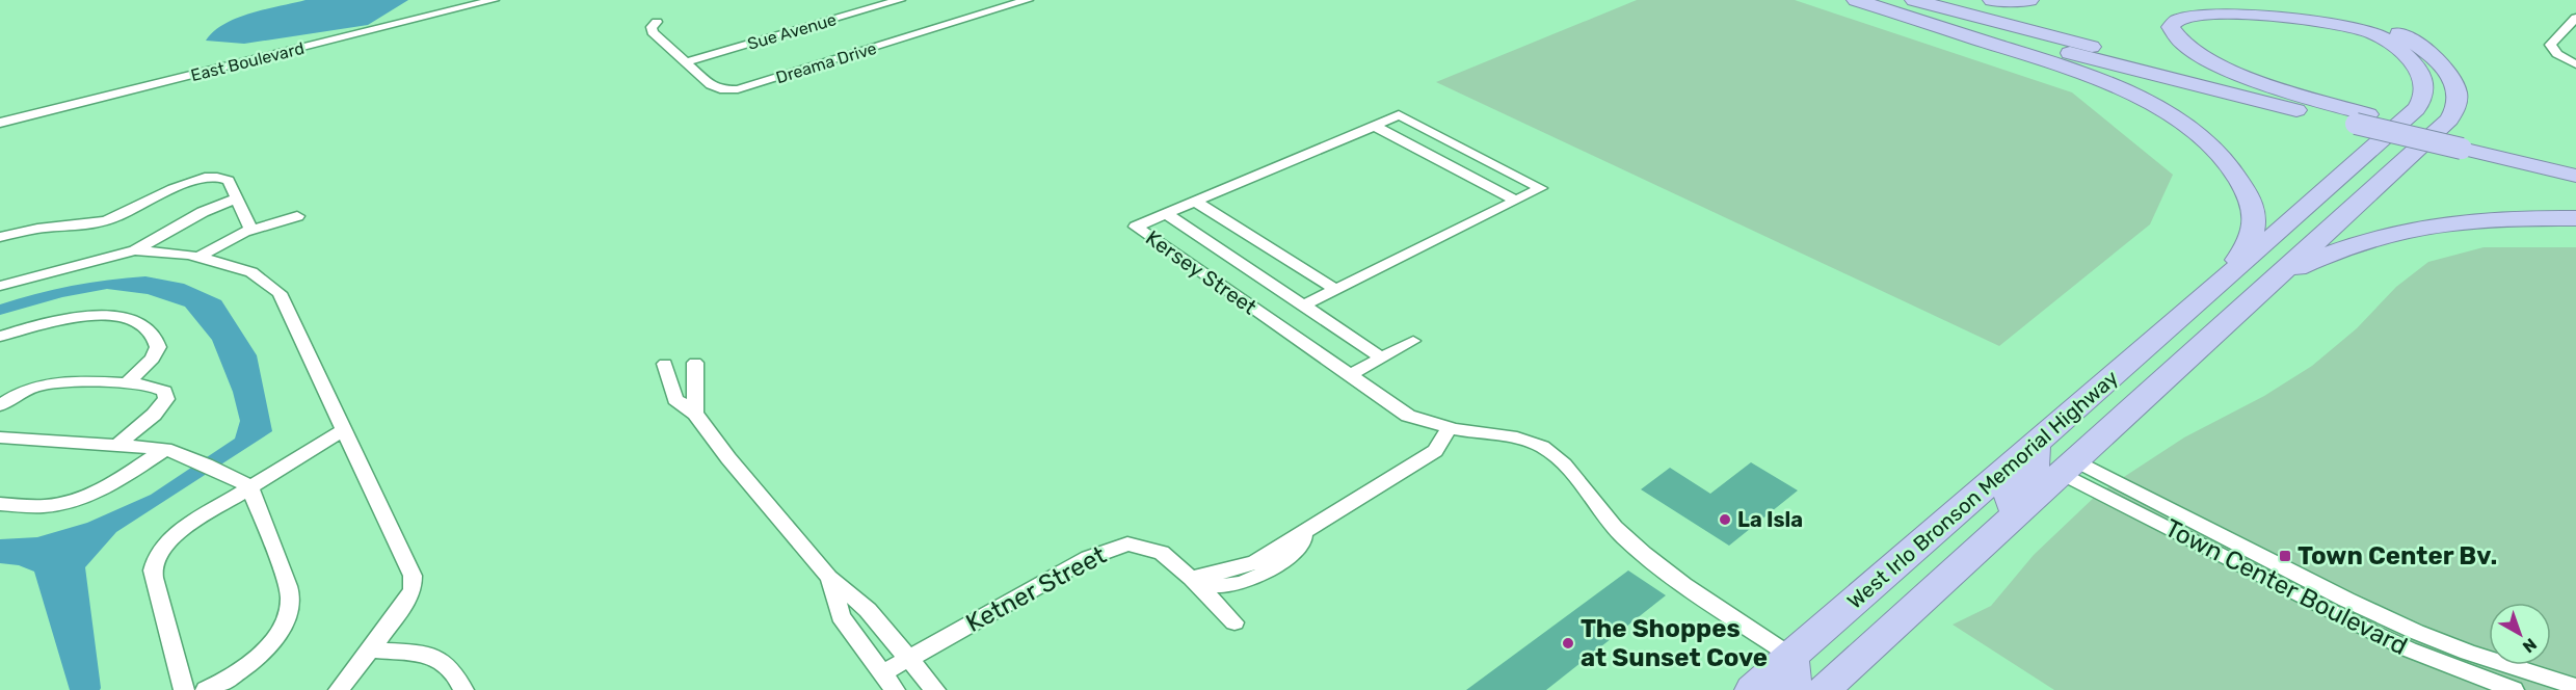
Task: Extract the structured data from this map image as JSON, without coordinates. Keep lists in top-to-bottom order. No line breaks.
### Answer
{"streets":{"highway":["West Irlo Bronson Memorial Highway"],"street":["Sue Avenue","East Boulevard","Dreama Drive","Kersey Street","Town Center Boulevard","Ketner Street"]},"crossings":[["Sue Avenue","Dreama Drive"],["Kersey Street","West Irlo Bronson Memorial Highway"],["Kersey Street","Ketner Street"],["West Irlo Bronson Memorial Highway","Town Center Boulevard"]],"places":{"other":["La Isla","The Shoppes at Sunset Cove"],"transit":["Town Center Bv."]},"north":"bottom right"}
